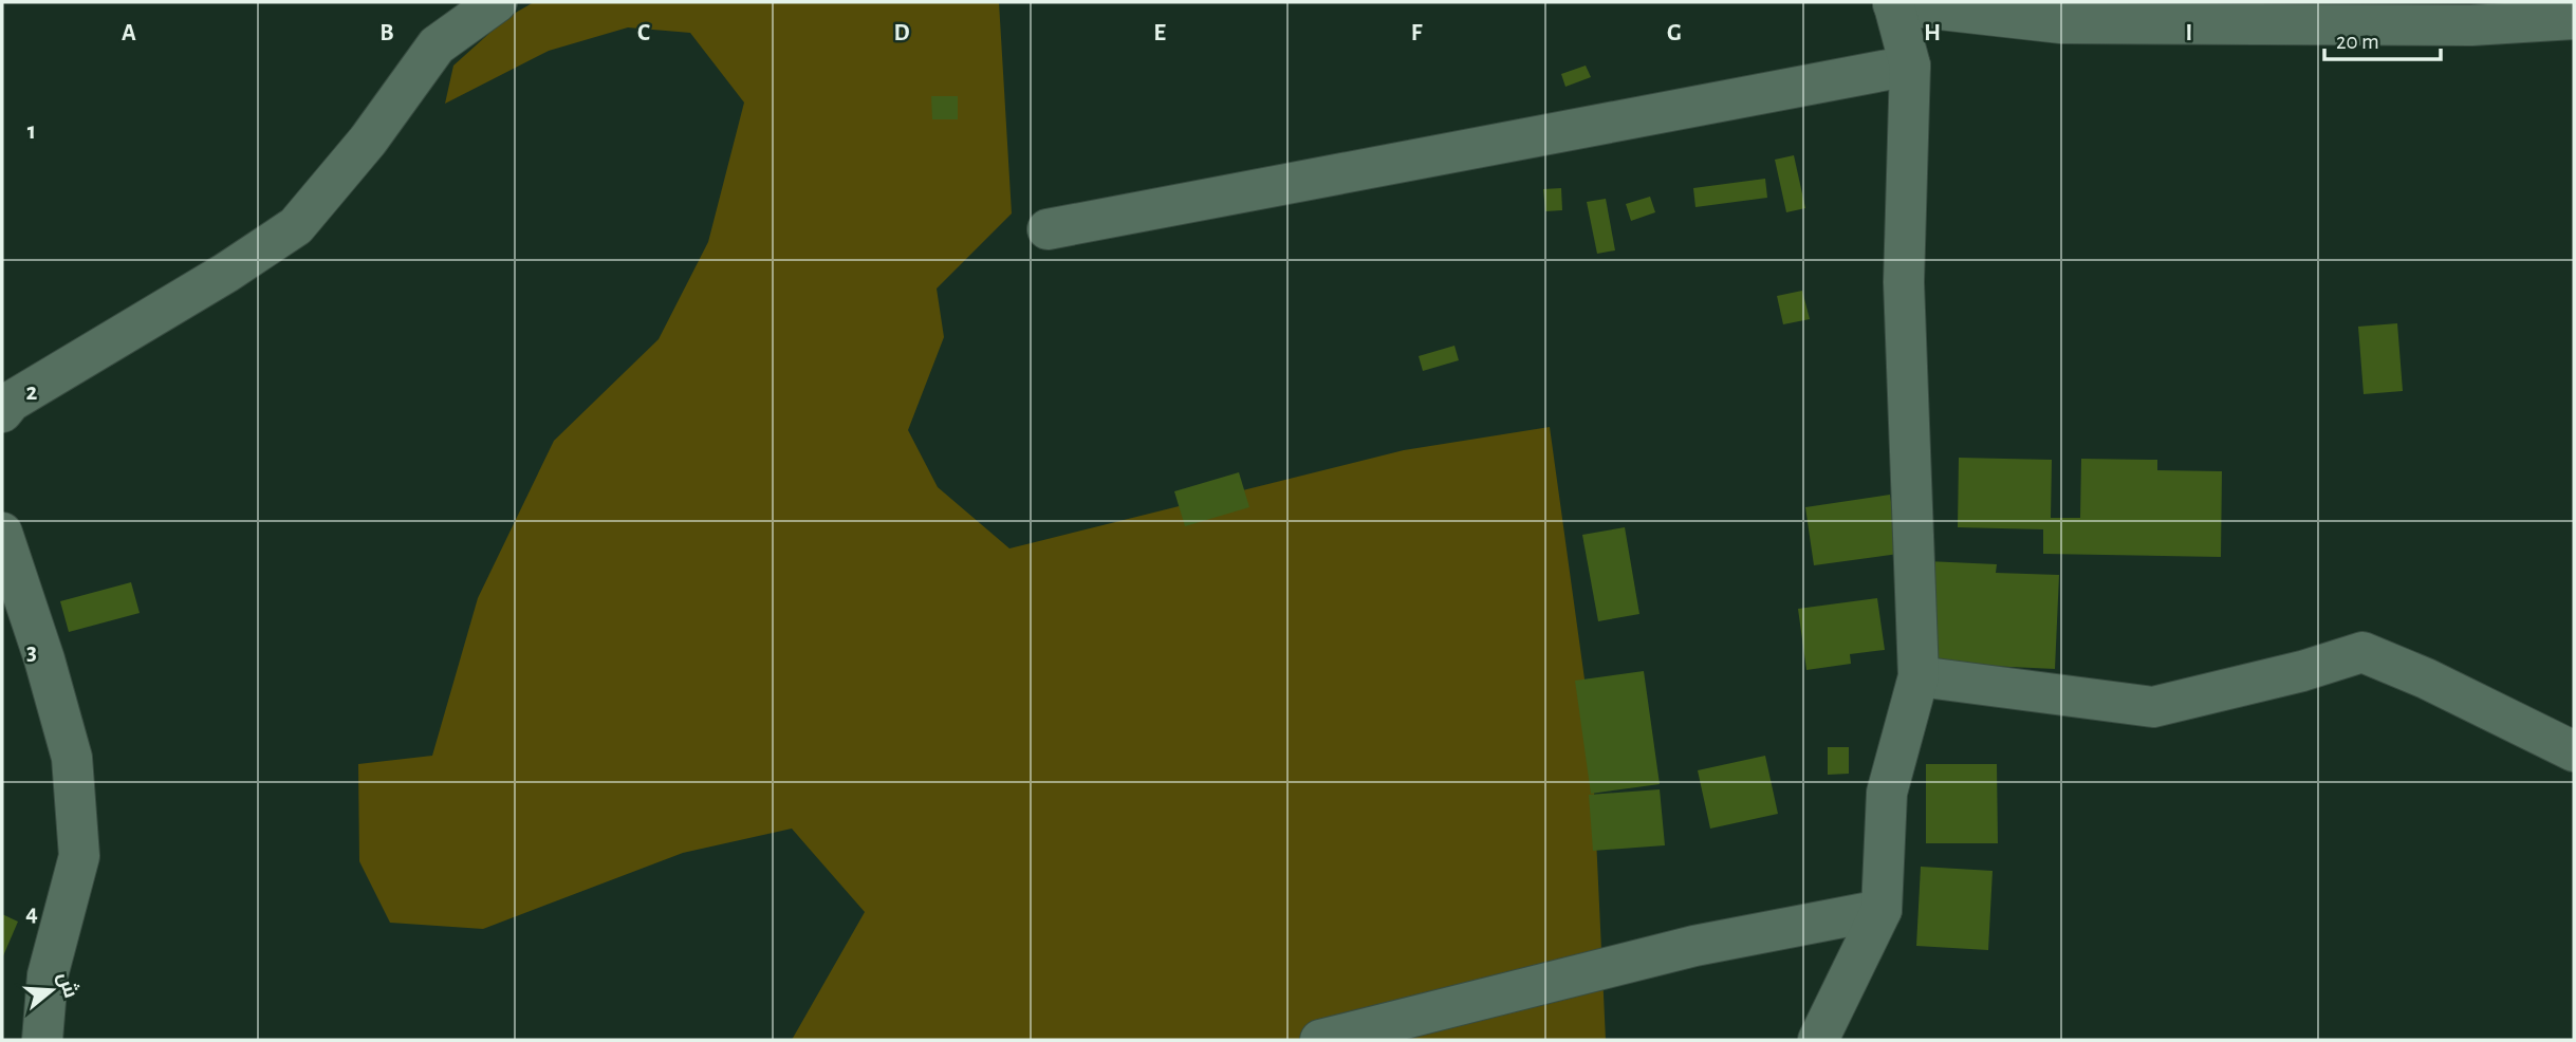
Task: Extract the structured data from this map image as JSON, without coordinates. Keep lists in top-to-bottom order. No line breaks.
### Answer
{"scale_bar":"20 m","north":"right","grid":{"columns":["A","B","C","D","E","F","G","H","I"],"rows":["1","2","3","4"]}}
